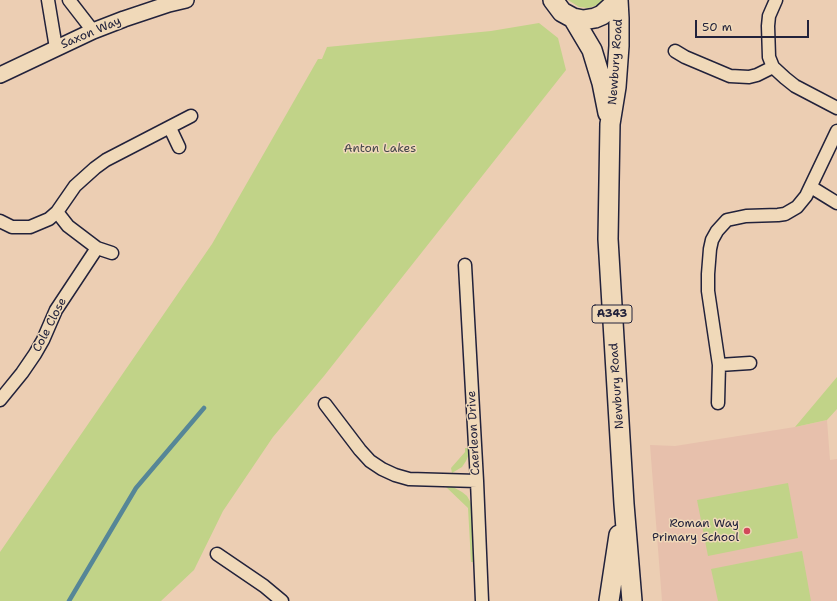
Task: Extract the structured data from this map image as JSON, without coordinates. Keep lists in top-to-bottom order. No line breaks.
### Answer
{"streets":{"main road":["Newbury Road","A343"],"street":["Saxon Way","Cole Close","Caerleon Drive"]},"crossings":[["Newbury Road","A343"]],"parks":["Anton Lakes"],"places":["Roman Way Primary School"],"scale_bar":"50 m"}
